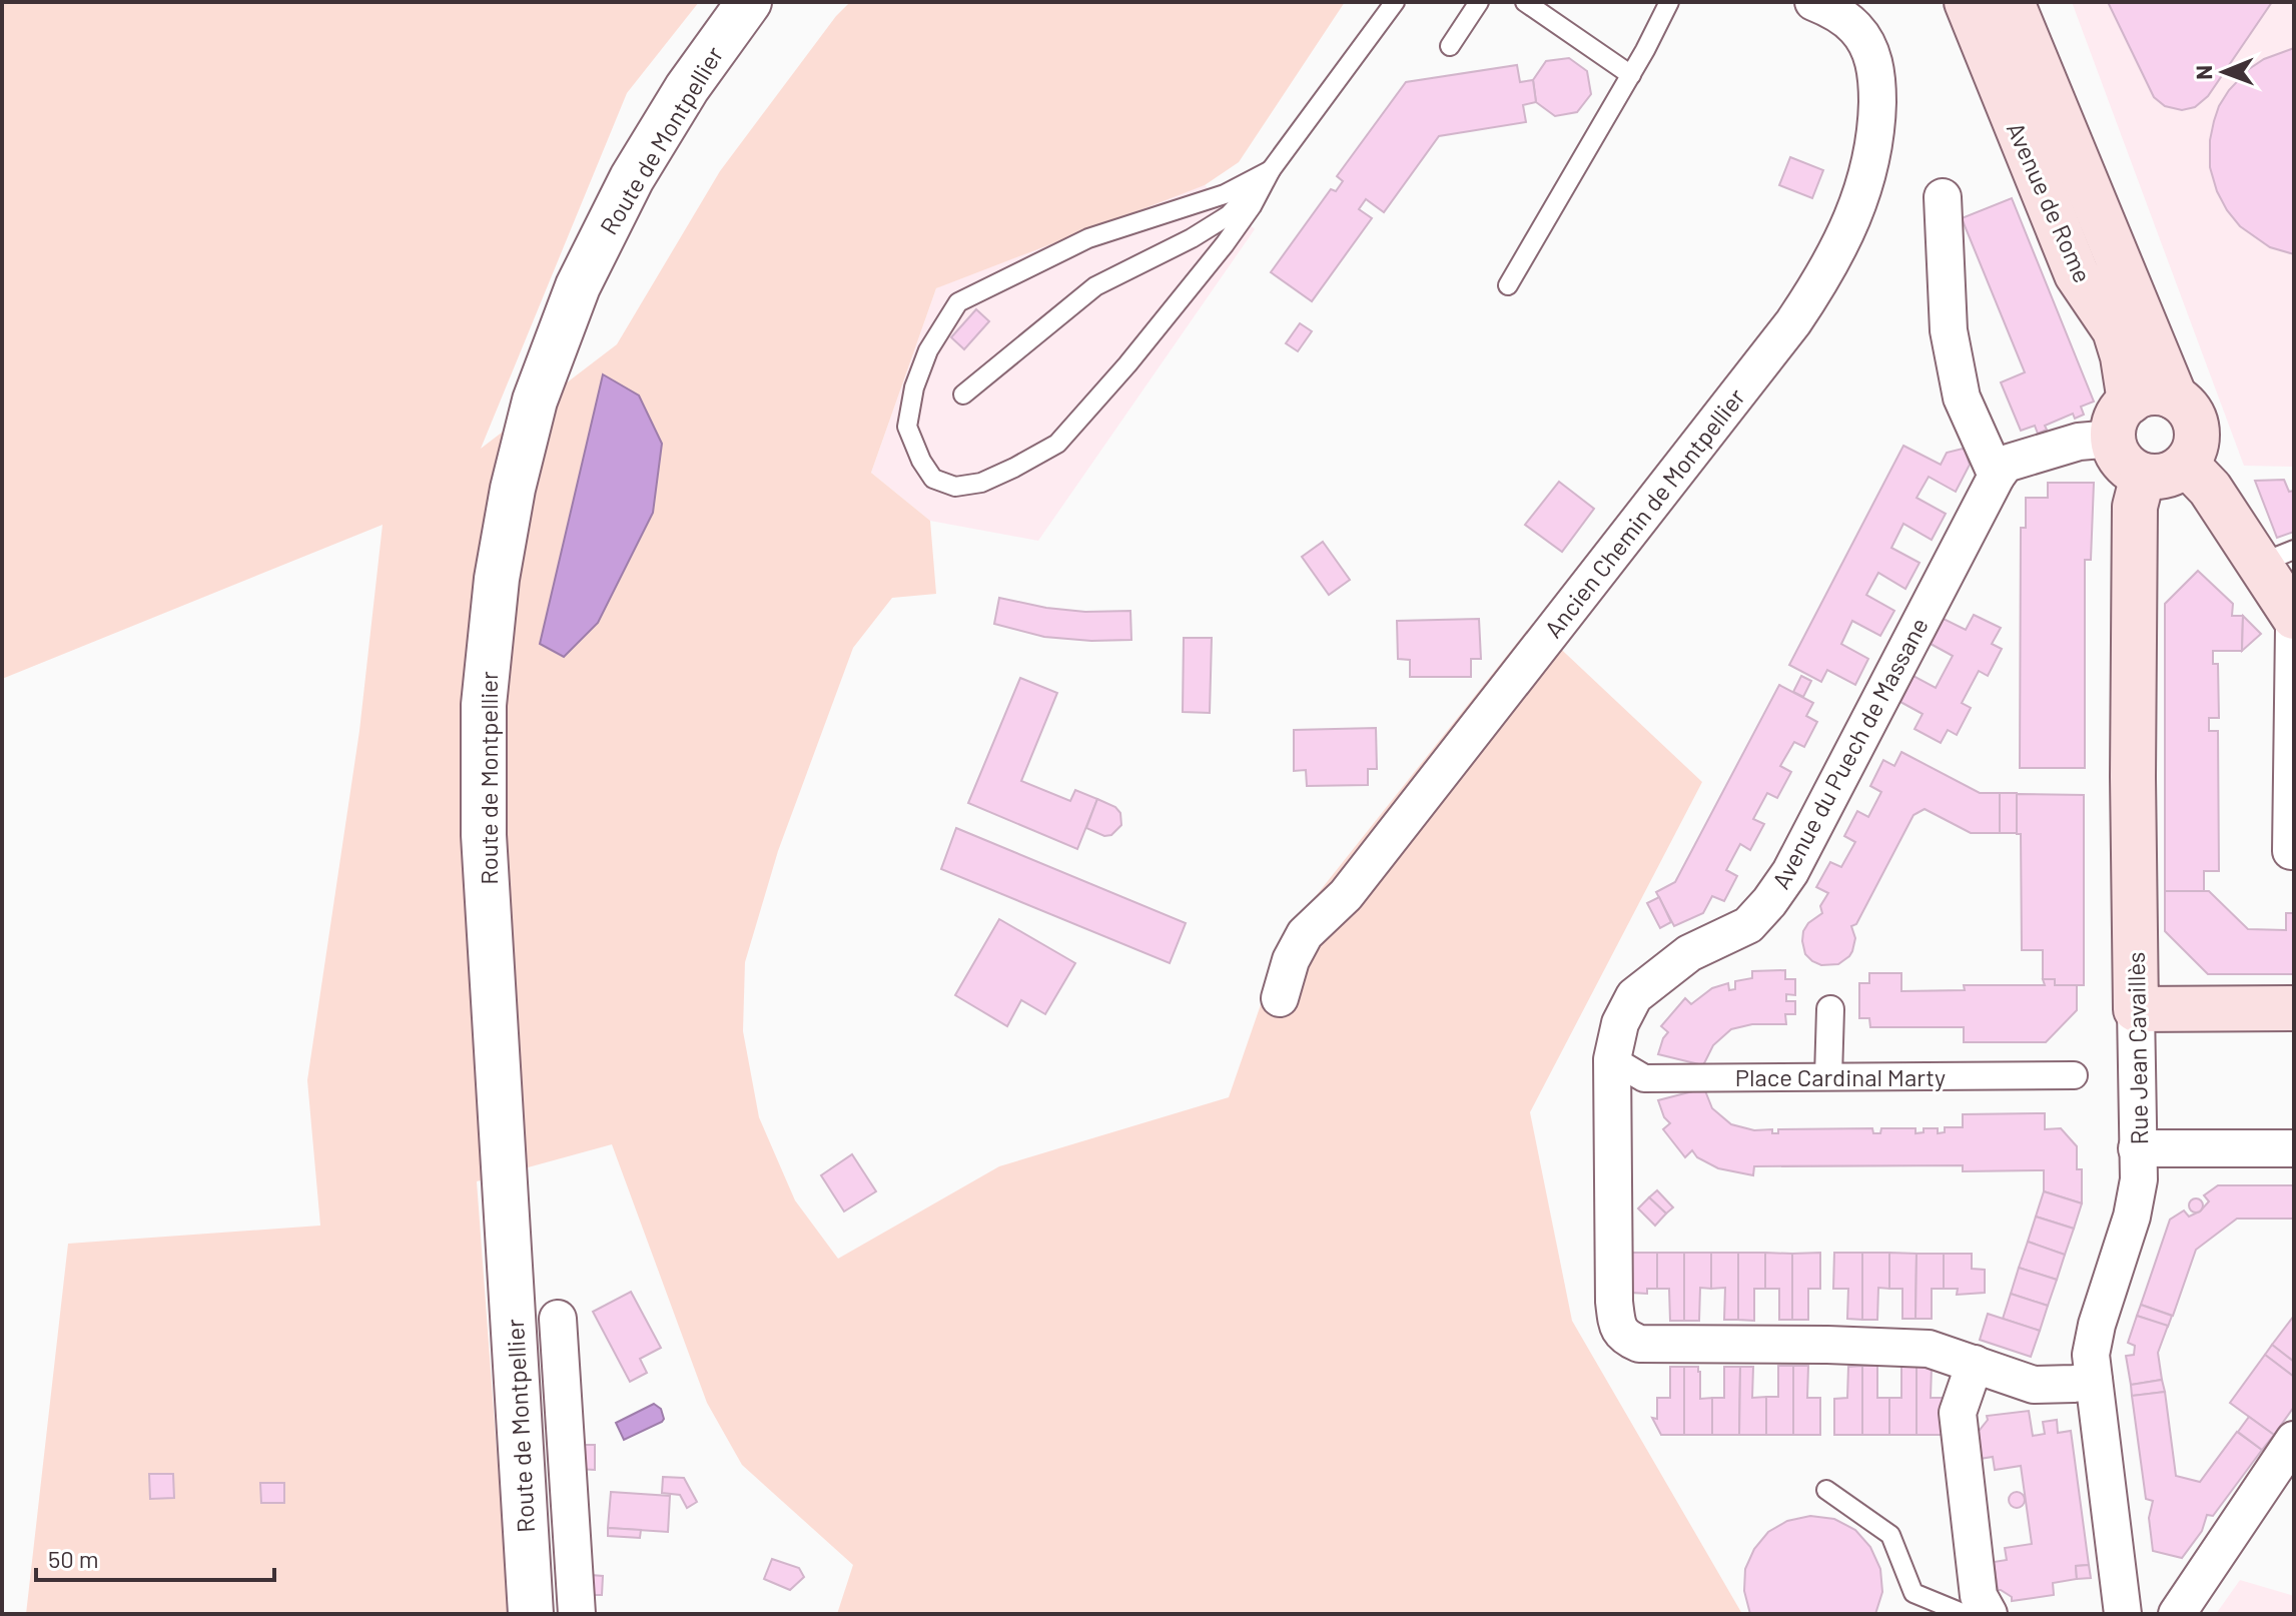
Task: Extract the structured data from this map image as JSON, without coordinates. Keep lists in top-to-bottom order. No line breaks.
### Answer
{"streets":{"main road":["Avenue de Rome","Rue Jean Cavaillès"],"street":["Route de Montpellier","Ancien Chemin de Montpellier","Avenue du Puech de Massane","Place Cardinal Marty"]},"crossings":[["Avenue de Rome","Rue Jean Cavaillès"],["Avenue du Puech de Massane","Rue Jean Cavaillès"],["Avenue du Puech de Massane","Place Cardinal Marty"]],"scale_bar":"50 m","north":"left"}
